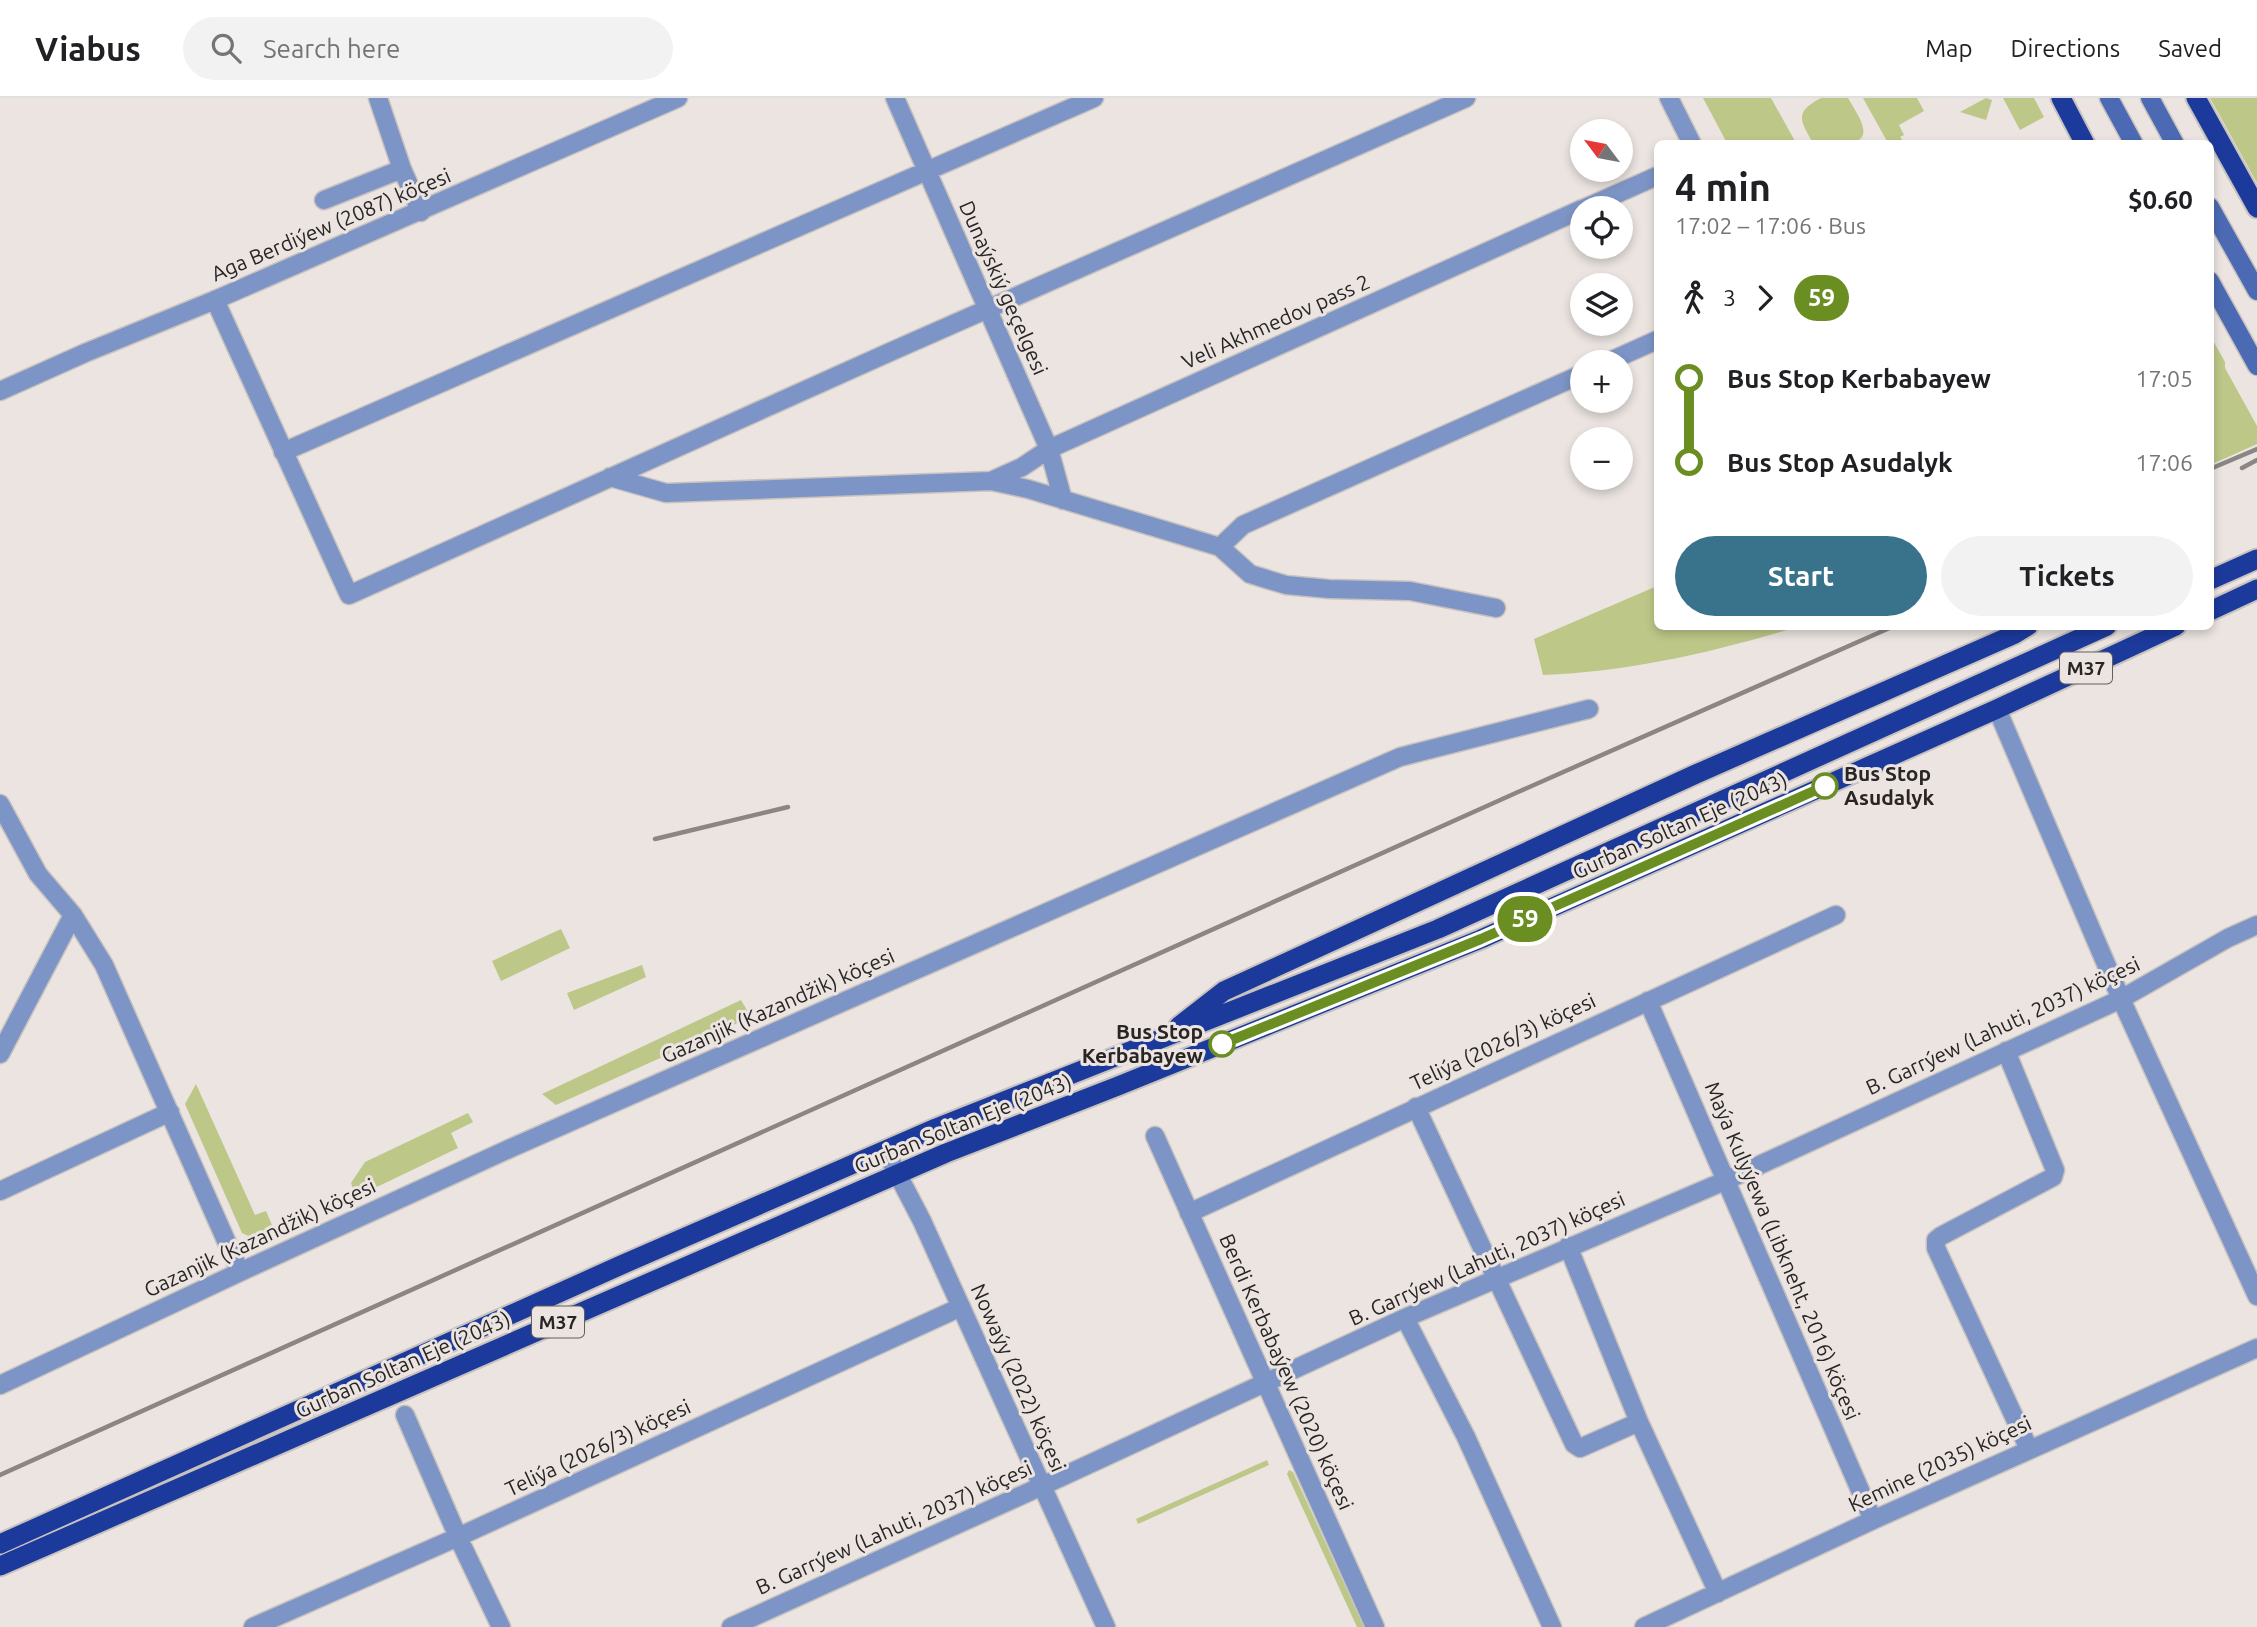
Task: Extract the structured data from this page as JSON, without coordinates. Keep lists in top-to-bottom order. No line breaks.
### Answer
{"streets":{"highway":["M37","Gurban Soltan Eje (2043)"],"street":["Aga Berdiýew (2087) köçesi","Dunaýskiý geçelgesi","Veli Akhmedov pass 2","Gazanjik (Kazandžik) köçesi","B. Garrýew (Lahuti, 2037) köçesi","Teliýa (2026/3) köçesi","Maýa Kulyýewa (Libkneht, 2016) köçesi","Berdi Kerbabaýew (2020) köçesi","Nowaýy (2022) köçesi","Kemine (2035) köçesi"]},"crossings":[["Dunaýskiý geçelgesi","Veli Akhmedov pass 2"],["Gurban Soltan Eje (2043)","Nowaýy (2022) köçesi"],["B. Garrýew (Lahuti, 2037) köçesi","Maýa Kulyýewa (Libkneht, 2016) köçesi"],["B. Garrýew (Lahuti, 2037) köçesi","Berdi Kerbabaýew (2020) köçesi"],["B. Garrýew (Lahuti, 2037) köçesi","Nowaýy (2022) köçesi"],["Teliýa (2026/3) köçesi","Maýa Kulyýewa (Libkneht, 2016) köçesi"],["Teliýa (2026/3) köçesi","Berdi Kerbabaýew (2020) köçesi"],["Teliýa (2026/3) köçesi","Nowaýy (2022) köçesi"],["Maýa Kulyýewa (Libkneht, 2016) köçesi","Kemine (2035) köçesi"]],"places":["Bus Stop Asudalyk","Bus Stop Kerbabayew"],"lines":["bus line 59"],"north":"top left","page":{"header":"Viabus","search":"Search here","nav":["Map","Directions","Saved"],"on_map":"59","map_buttons":["+","−"],"heading":["4 min","17:02 – 17:06 · Bus","$0.60"],"legs":["3","59"],"list":[{"name":"Bus Stop Kerbabayew","value":"17:05"},{"name":"Bus Stop Asudalyk","value":"17:06"}],"buttons":["Start","Tickets"]}}
